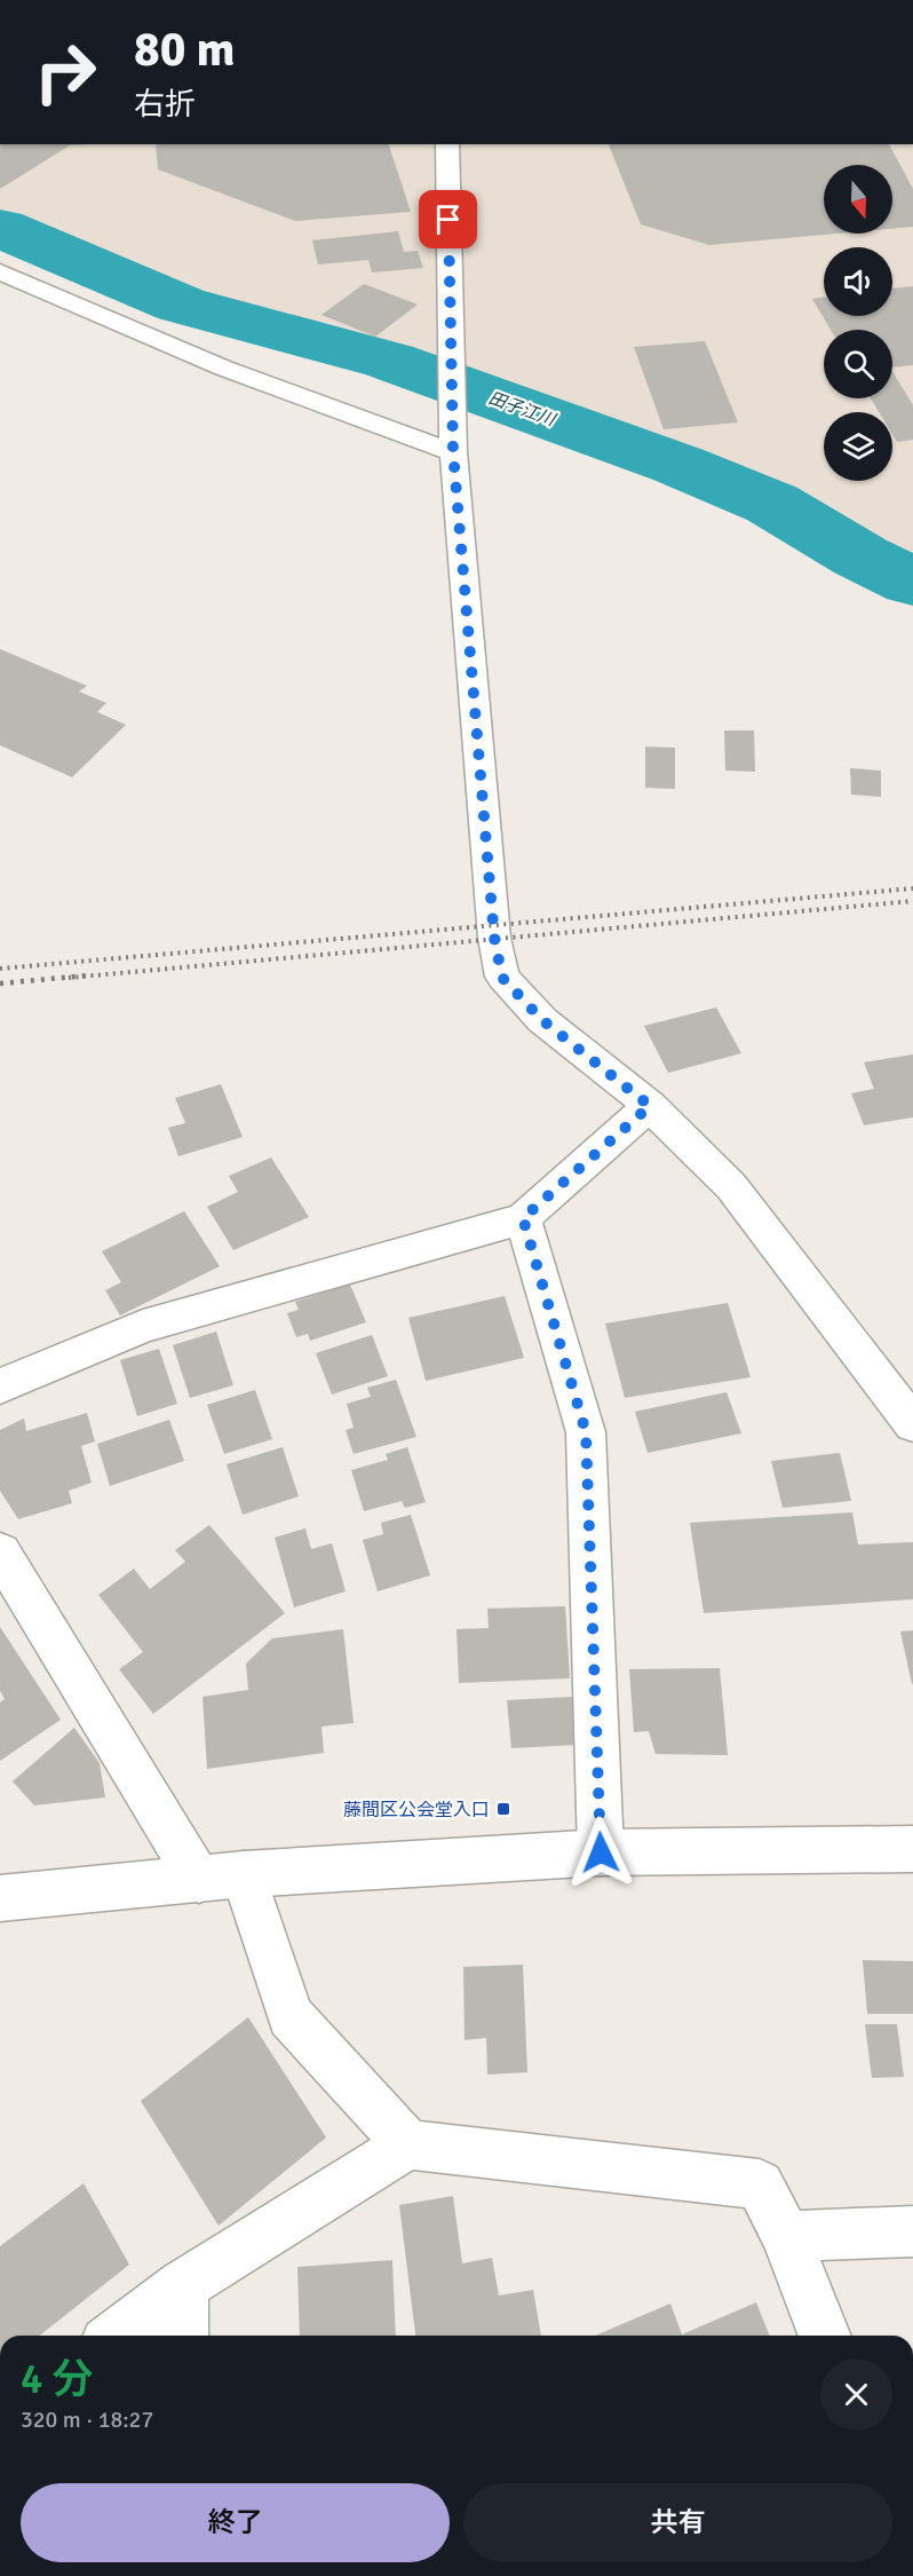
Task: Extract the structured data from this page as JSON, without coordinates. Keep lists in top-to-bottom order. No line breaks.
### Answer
{"water":["田子江川"],"places":{"transit":["藤間区公会堂入口"]},"north":"bottom","page":{"turn":["80 m","右折"],"heading":["4 分","320 m · 18:27"],"buttons":["終了","共有"]}}
